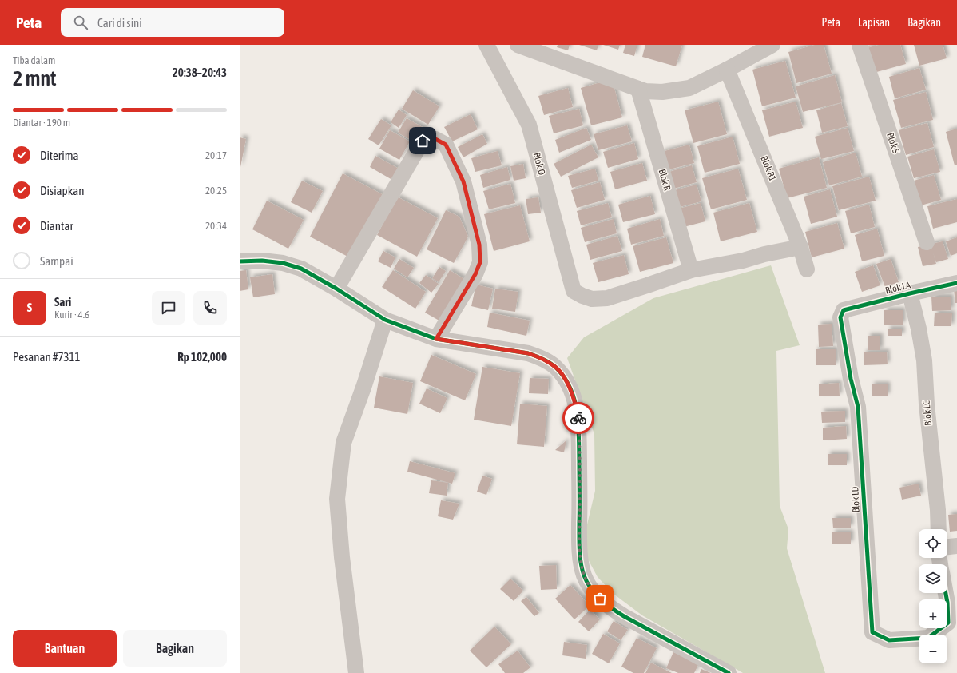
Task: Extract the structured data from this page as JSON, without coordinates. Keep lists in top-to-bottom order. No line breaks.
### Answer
{"streets":{"street":["Blok S","Blok Q","Blok R1","Blok R","Blok LA","Blok LC","Blok LD"]},"crossings":[["Blok Q","Blok R"],["Blok LA","Blok LC"],["Blok LA","Blok LD"]],"page":{"header":"Peta","search":"Cari di sini","nav":["Peta","Lapisan","Bagikan"],"heading":["2 mnt","Tiba dalam","20:38–20:43"],"panel":["Sari","Kurir · 4.6","Pesanan #7311","Rp 102,000"],"bar":"Diantar · 190 m","list":[["Diterima","20:17"],["Disiapkan","20:25"],["Diantar","20:34"],"Sampai"],"round":"S","map_buttons":["+","−"],"buttons":["Bantuan","Bagikan"]}}
